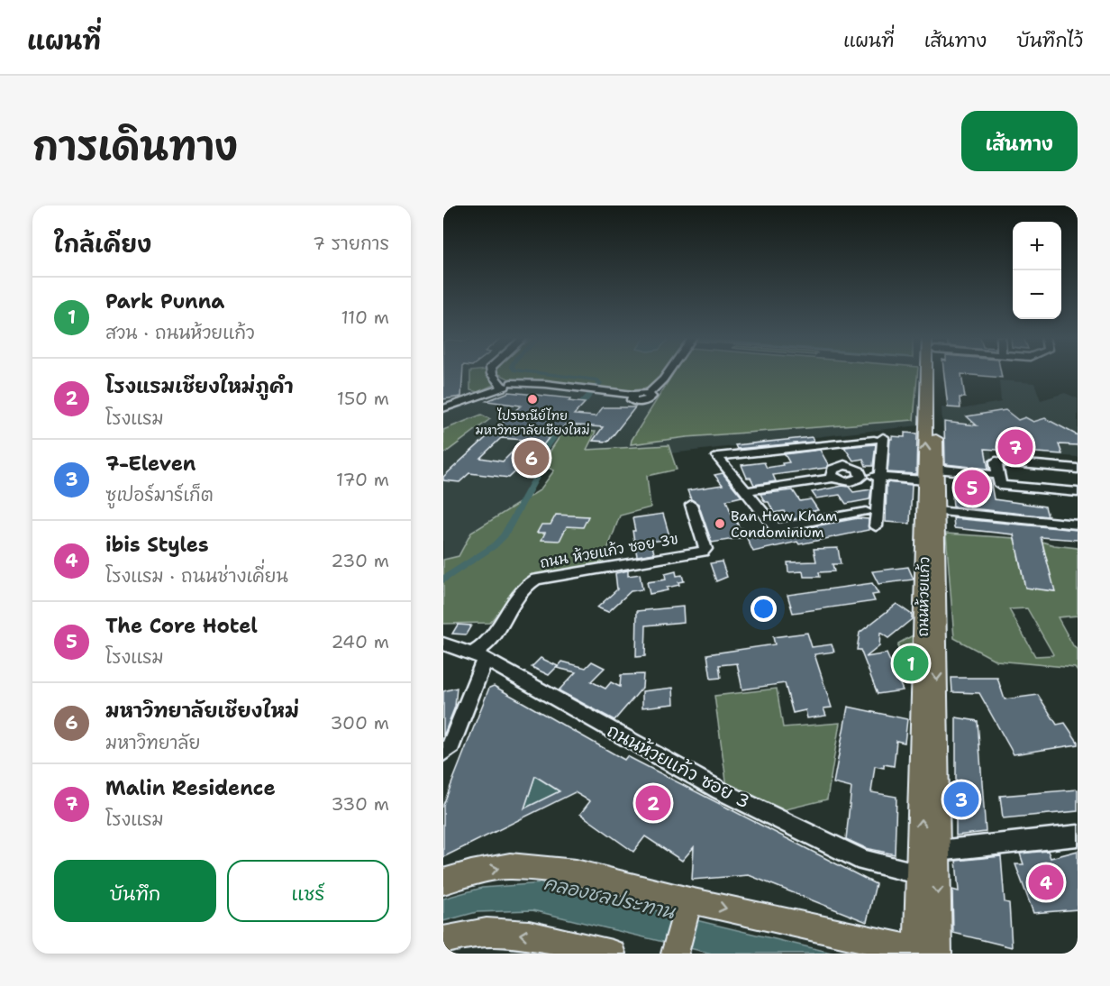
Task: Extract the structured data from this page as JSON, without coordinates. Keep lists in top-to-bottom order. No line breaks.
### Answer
{"streets":{"main road":["ถนนห้วยแก้ว"],"street":["ถนน ห้วยแก้ว ซอย 3ข","ถนนห้วยแก้ว ซอย 3"]},"crossings":[["ถนน ห้วยแก้ว ซอย 3ข","ถนนห้วยแก้ว ซอย 3"],["ถนนห้วยแก้ว","ถนนห้วยแก้ว ซอย 3"]],"water":["คลองชลประทาน"],"places":["ไปรษณีย์ไทย มหาวิทยาลัยเชียงใหม่","Ban Haw Kham Condominium"],"page":{"header":"แผนที่","nav":["แผนที่","เส้นทาง","บันทึกไว้"],"title":"การเดินทาง","buttons":["เส้นทาง",["บันทึก","แชร์"]],"heading":["ใกล้เคียง","7 รายการ"],"map_buttons":["+","−"],"list":[{"mark":"1","name":"Park Punna","note":"สวน · ถนนห้วยแก้ว","value":"110 m"},{"mark":"2","name":"โรงแรมเชียงใหม่ภูคำ","note":"โรงแรม","value":"150 m"},{"mark":"3","name":"7-Eleven","note":"ซูเปอร์มาร์เก็ต","value":"170 m"},{"mark":"4","name":"ibis Styles","note":"โรงแรม · ถนนช่างเคี่ยน","value":"230 m"},{"mark":"5","name":"The Core Hotel","note":"โรงแรม","value":"240 m"},{"mark":"6","name":"มหาวิทยาลัยเชียงใหม่","note":"มหาวิทยาลัย","value":"300 m"},{"mark":"7","name":"Malin Residence","note":"โรงแรม","value":"330 m"}],"pins":["7","6","5","1","3","2","4"]}}
